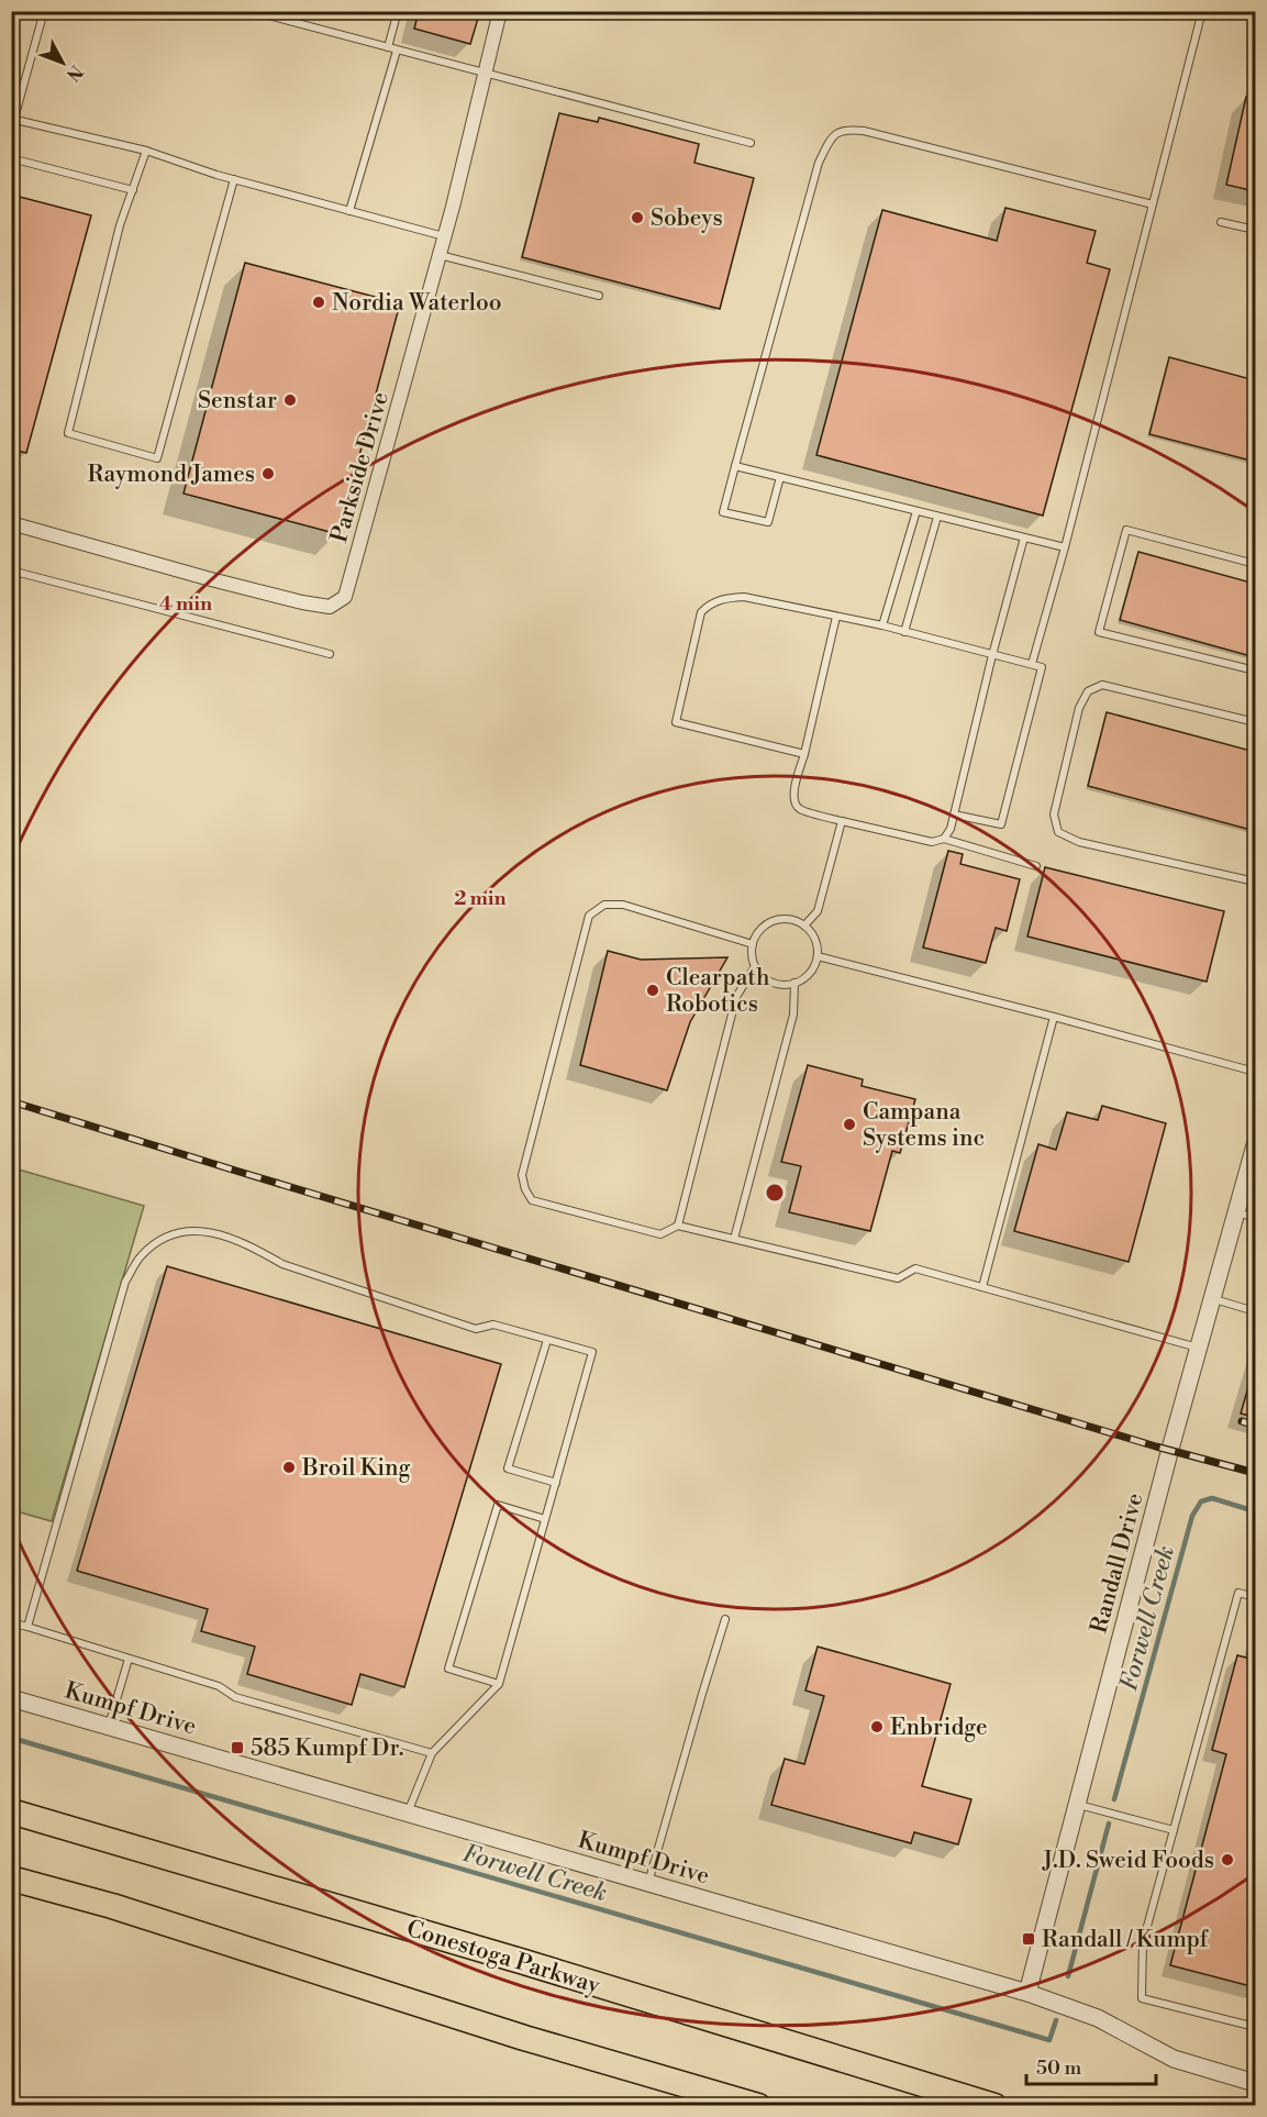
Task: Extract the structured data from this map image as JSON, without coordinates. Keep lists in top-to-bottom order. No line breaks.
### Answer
{"streets":{"highway":["Conestoga Parkway"],"street":["Parkside Drive","Randall Drive","Kumpf Drive"]},"crossings":[["Randall Drive","Kumpf Drive"]],"water":["Forwell Creek"],"places":{"other":["Sobeys","Nordia Waterloo","Senstar","Raymond James","Clearpath Robotics","Campana Systems inc","Broil King","Enbridge","J.D. Sweid Foods"],"transit":["585 Kumpf Dr.","Randall / Kumpf"]},"scale_bar":"50 m","north":"bottom right","rings":["4 min","2 min"]}
